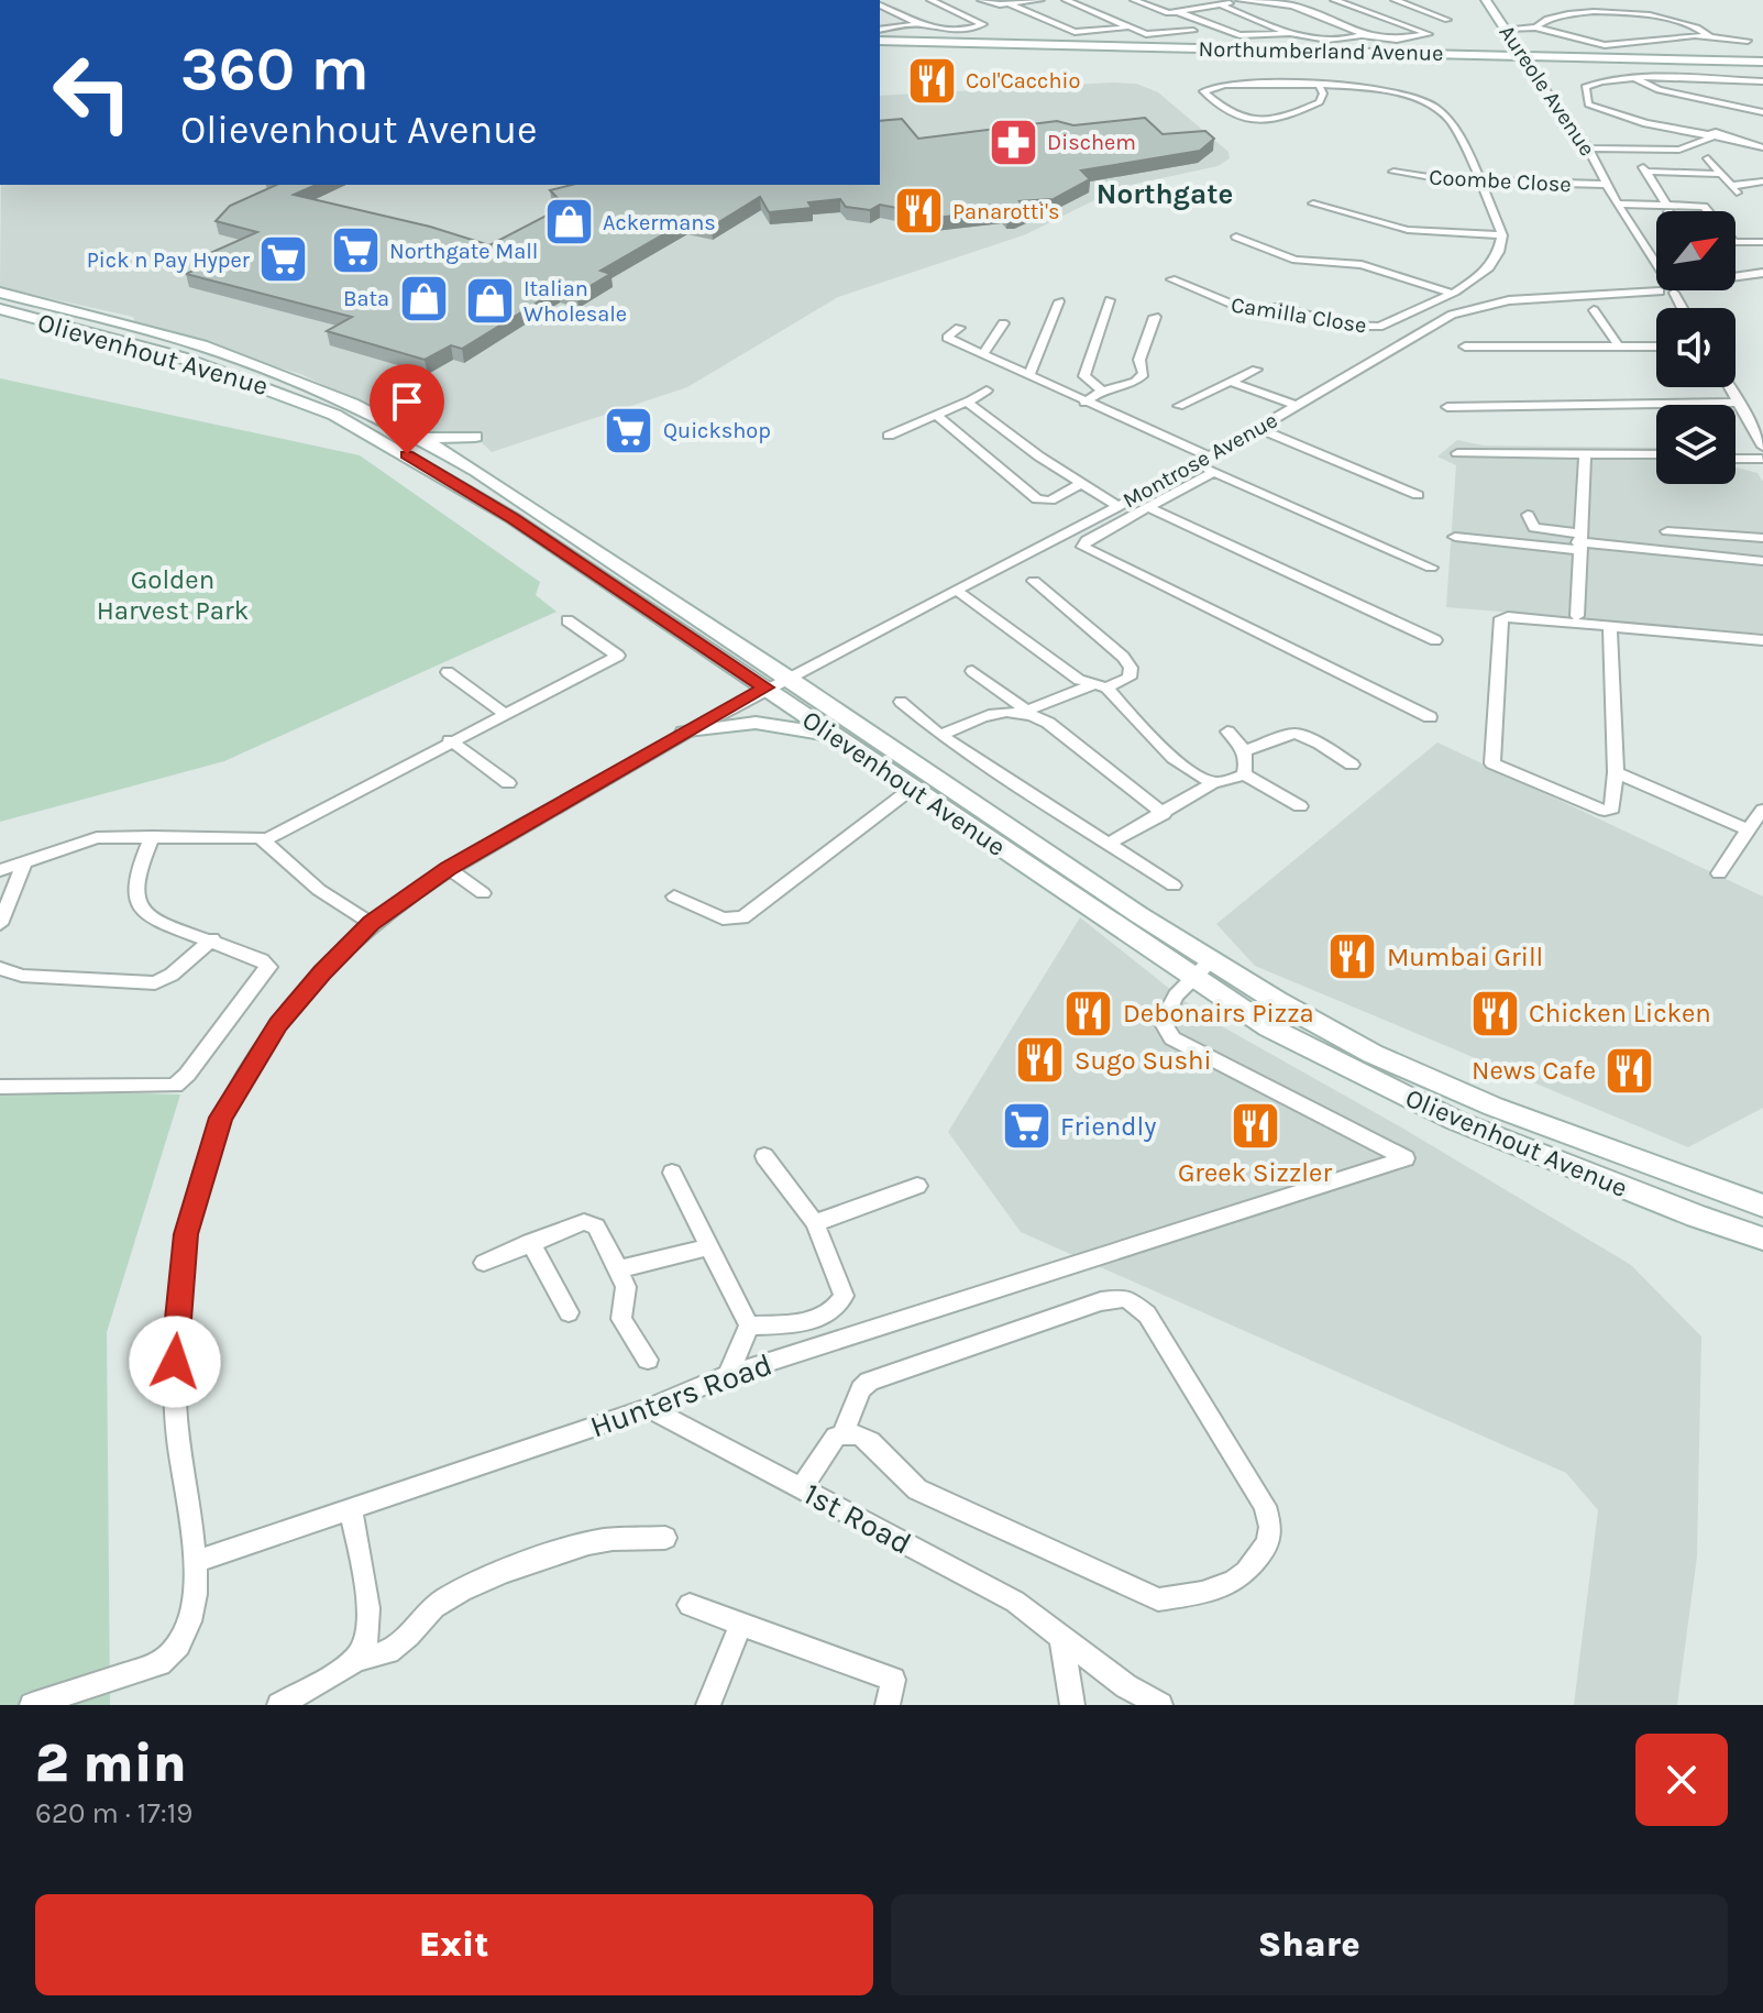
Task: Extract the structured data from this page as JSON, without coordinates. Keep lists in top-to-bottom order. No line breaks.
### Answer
{"streets":{"street":["Northumberland Avenue","Aureole Avenue","Coombe Close","Camilla Close","Olievenhout Avenue","Montrose Avenue","Hunters Road","1st Road"]},"crossings":[["Northumberland Avenue","Aureole Avenue"],["Aureole Avenue","Coombe Close"],["Olievenhout Avenue","Montrose Avenue"],["Olievenhout Avenue","Hunters Road"],["Montrose Avenue","Hunters Road"],["Hunters Road","1st Road"]],"districts":["Northgate"],"parks":["Golden Harvest Park"],"places":{"restaurant":["Col'Cacchio","Panarotti's","Mumbai Grill","Debonairs Pizza","Chicken Licken","Sugo Sushi","News Cafe","Greek Sizzler"],"pharmacy":["Dischem"],"shop":["Ackermans","Bata","Italian Wholesale"],"supermarket":["Northgate Mall","Pick n Pay Hyper","Quickshop","Friendly"]},"north":"top right","page":{"turn":["360 m","Olievenhout Avenue"],"heading":["2 min","620 m · 17:19"],"buttons":["Exit","Share"]}}
